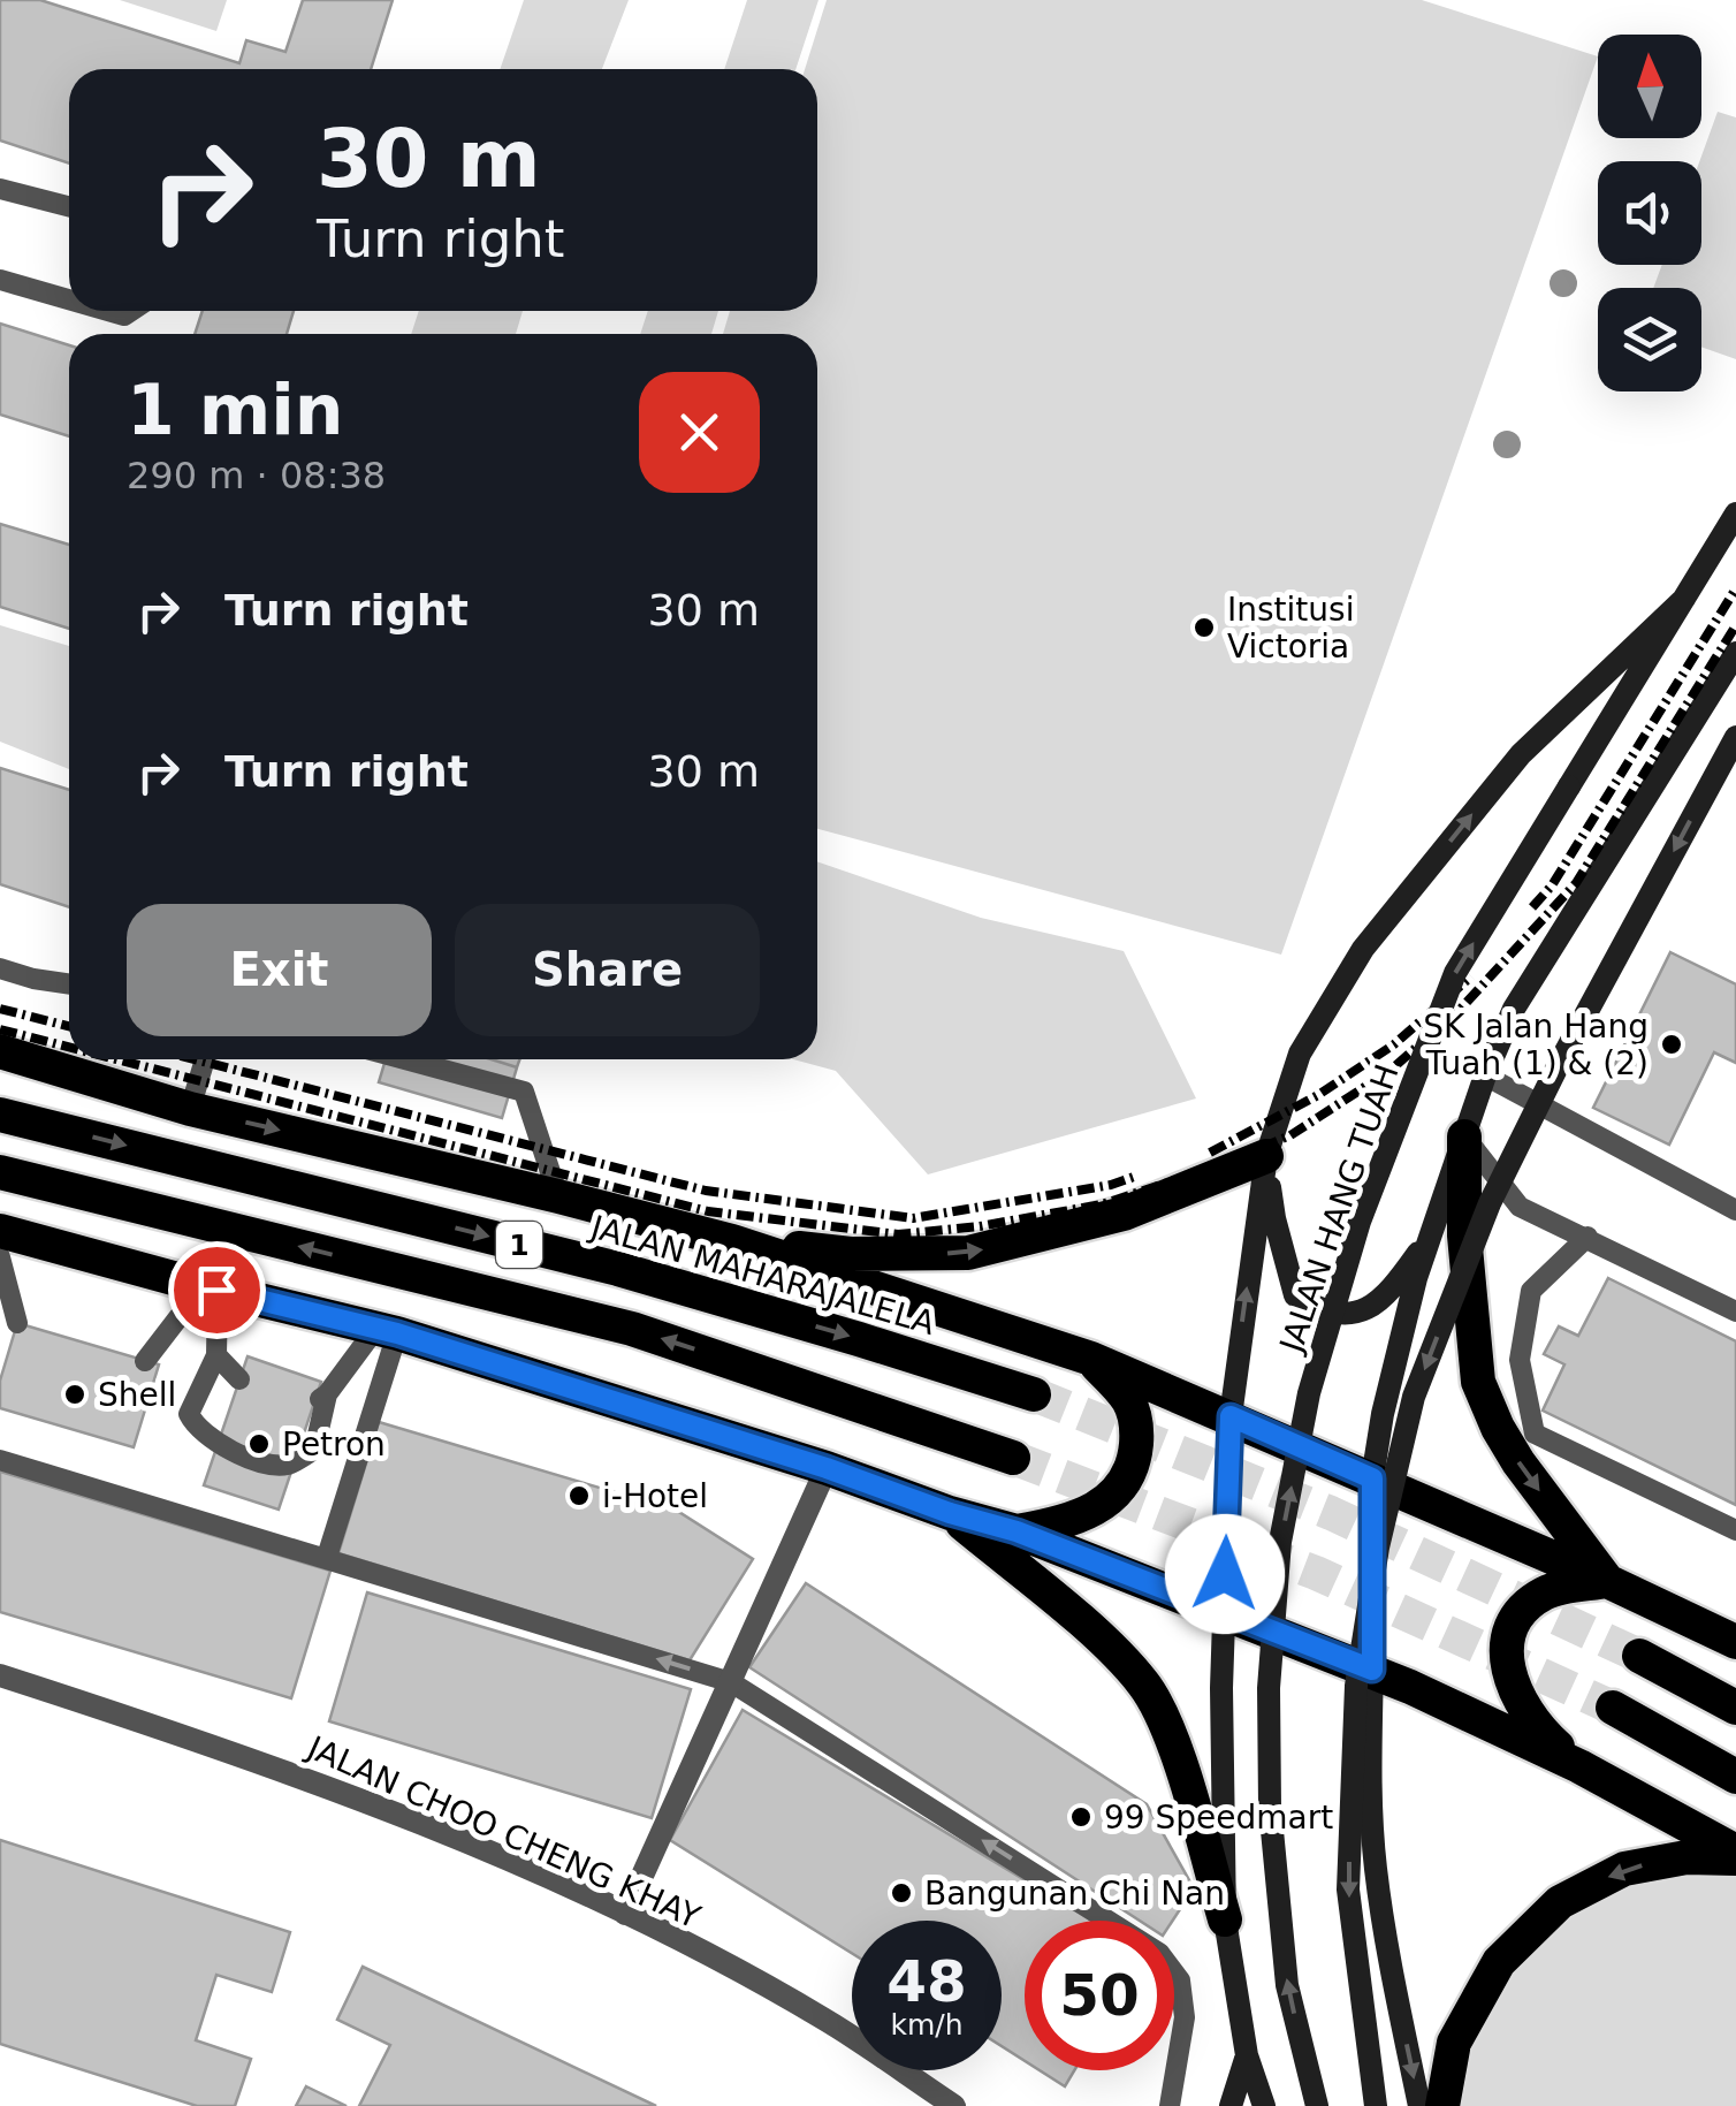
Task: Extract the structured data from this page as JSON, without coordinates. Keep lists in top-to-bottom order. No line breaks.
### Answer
{"streets":{"highway":["1","JALAN MAHARAJALELA"],"main road":["JALAN HANG TUAH"],"street":["JALAN CHOO CHENG KHAY"]},"places":["Institusi Victoria","SK Jalan Hang Tuah (1) & (2)","Shell","Petron","i-Hotel","99 Speedmart","Bangunan Chi Nan"],"north":"top","page":{"turn":["30 m","Turn right"],"heading":["1 min","290 m · 08:38"],"list":[{"name":"Turn right","value":"30 m"},{"name":"Turn right","value":"30 m"}],"buttons":["Exit","Share"],"speed":"48 km/h","limit":"50"}}
